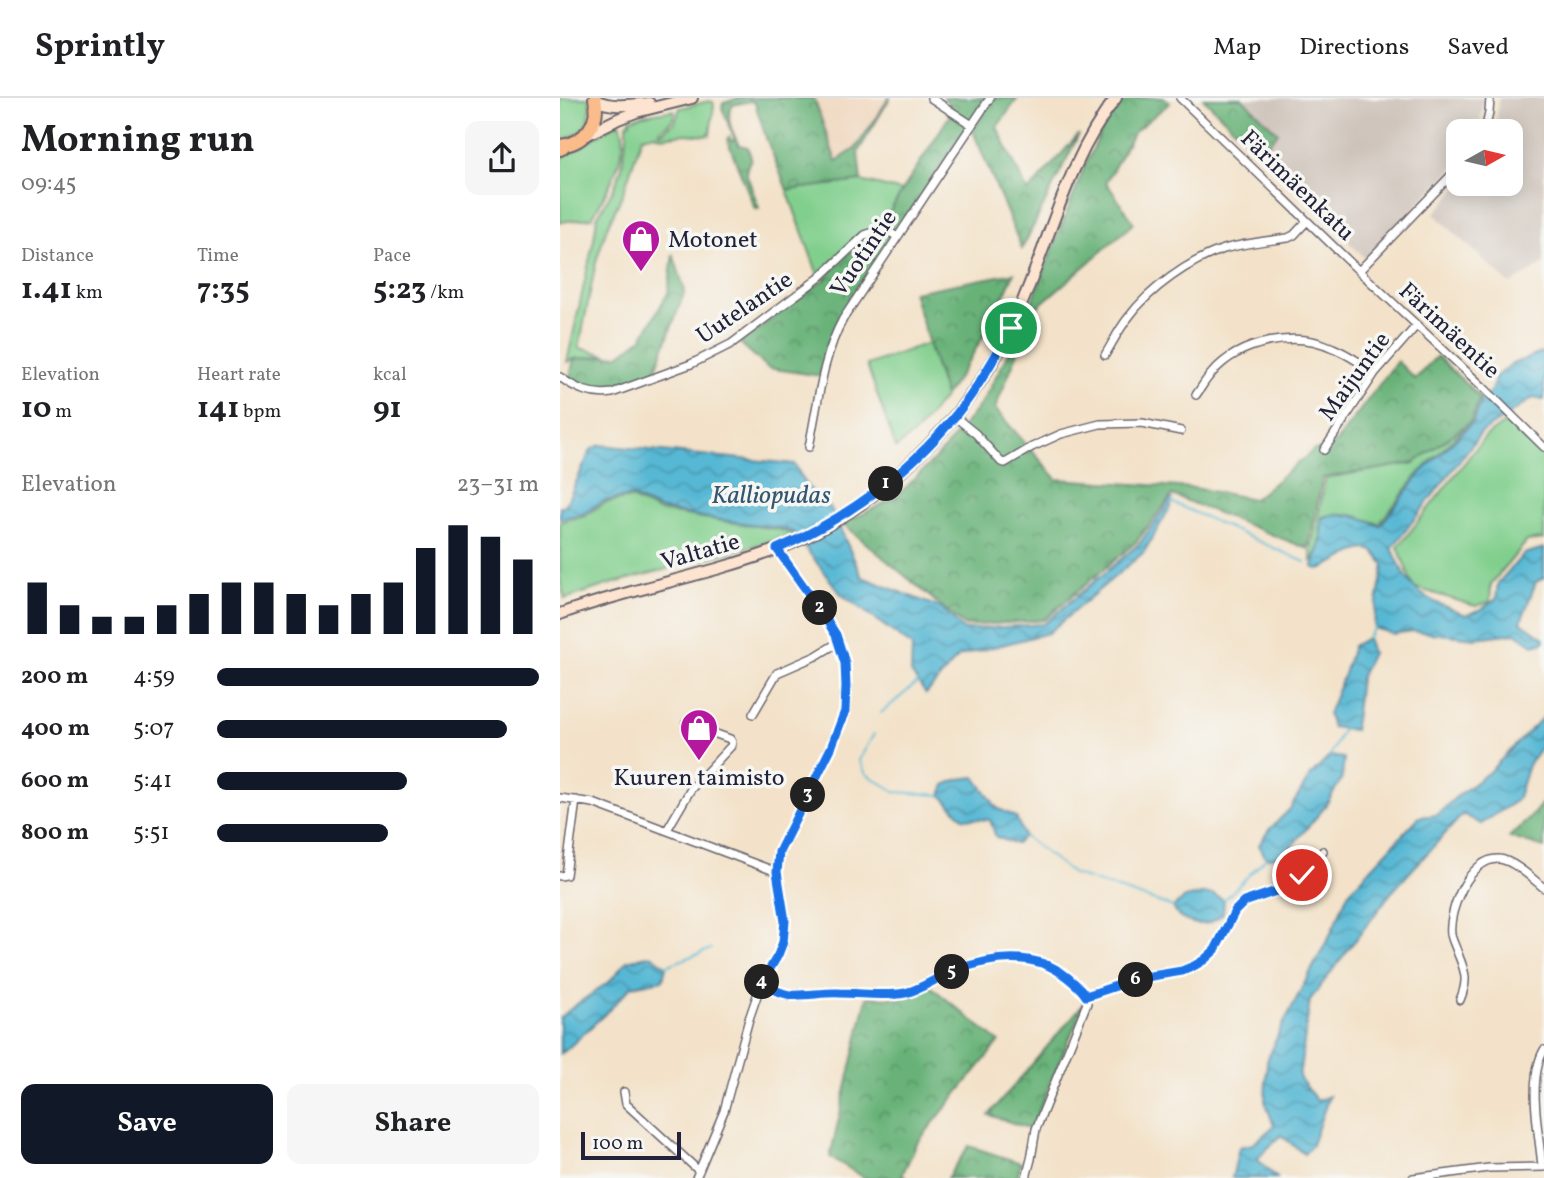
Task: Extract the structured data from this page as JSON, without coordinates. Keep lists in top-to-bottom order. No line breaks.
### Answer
{"streets":{"main road":["Valtatie"],"street":["Färimäenkatu","Vuotintie","Uutelantie","Färimäentie","Maijuntie"]},"crossings":[["Färimäenkatu","Färimäentie"],["Vuotintie","Uutelantie"],["Färimäentie","Maijuntie"]],"water":["Kalliopudas"],"places":{"shop":["Motonet","Kuuren taimisto"]},"scale_bar":"100 m","north":"right","page":{"header":"Sprintly","nav":["Map","Directions","Saved"],"heading":["Morning run","09:45"],"stats":[["Distance","1.41 km"],["Time","7:35"],["Pace","5:23 /km"],["Elevation","10 m"],["Heart rate","141 bpm"],["kcal","91"]],"chart":["Elevation","23–31 m"],"pins":["1","2","3","5","6","4"],"list":[{"name":"200 m","note":"4:59"},{"name":"400 m","note":"5:07"},{"name":"600 m","note":"5:41"},{"name":"800 m","note":"5:51"}],"buttons":["Save","Share"],"scale":"100 m"}}
